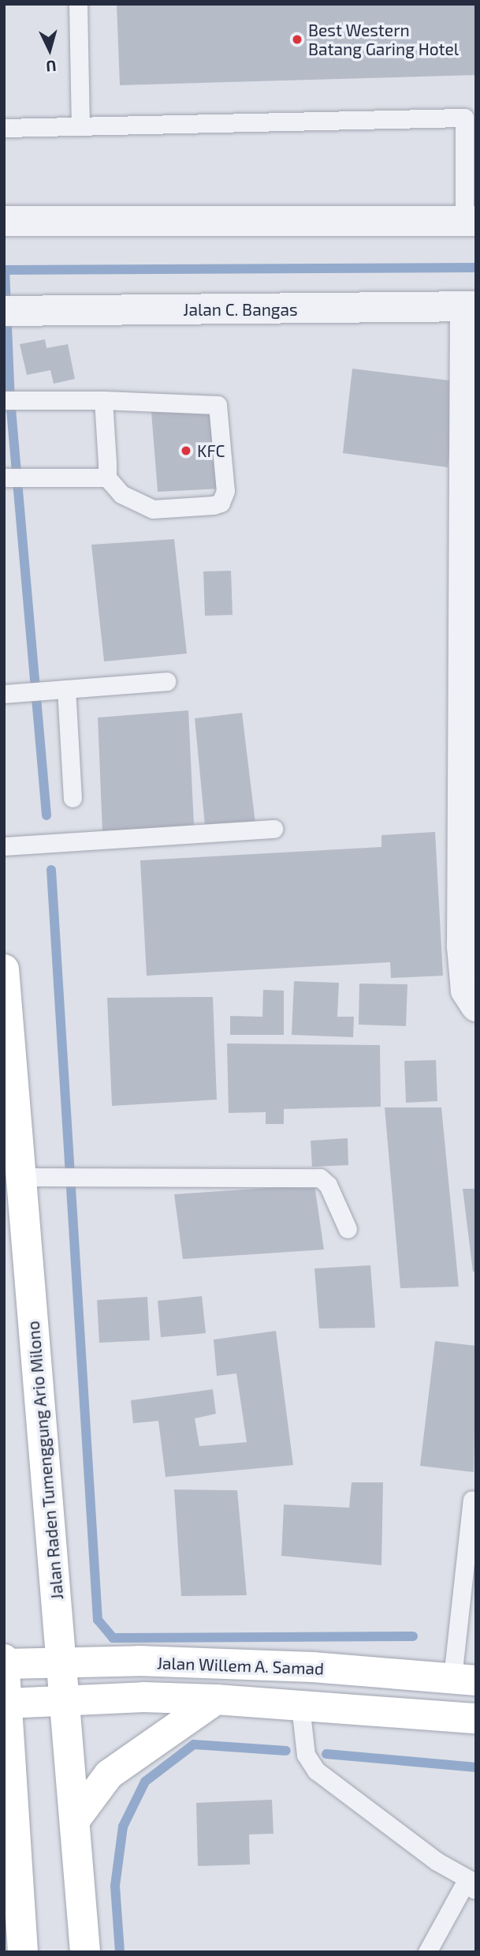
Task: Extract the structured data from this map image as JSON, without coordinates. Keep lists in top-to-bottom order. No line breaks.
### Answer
{"streets":{"main road":["Jalan Raden Tumenggung Ario Milono","Jalan Willem A. Samad"],"street":["Jalan C. Bangas"]},"crossings":[["Jalan Raden Tumenggung Ario Milono","Jalan Willem A. Samad"]],"places":["Best Western Batang Garing Hotel","KFC"],"north":"bottom"}
